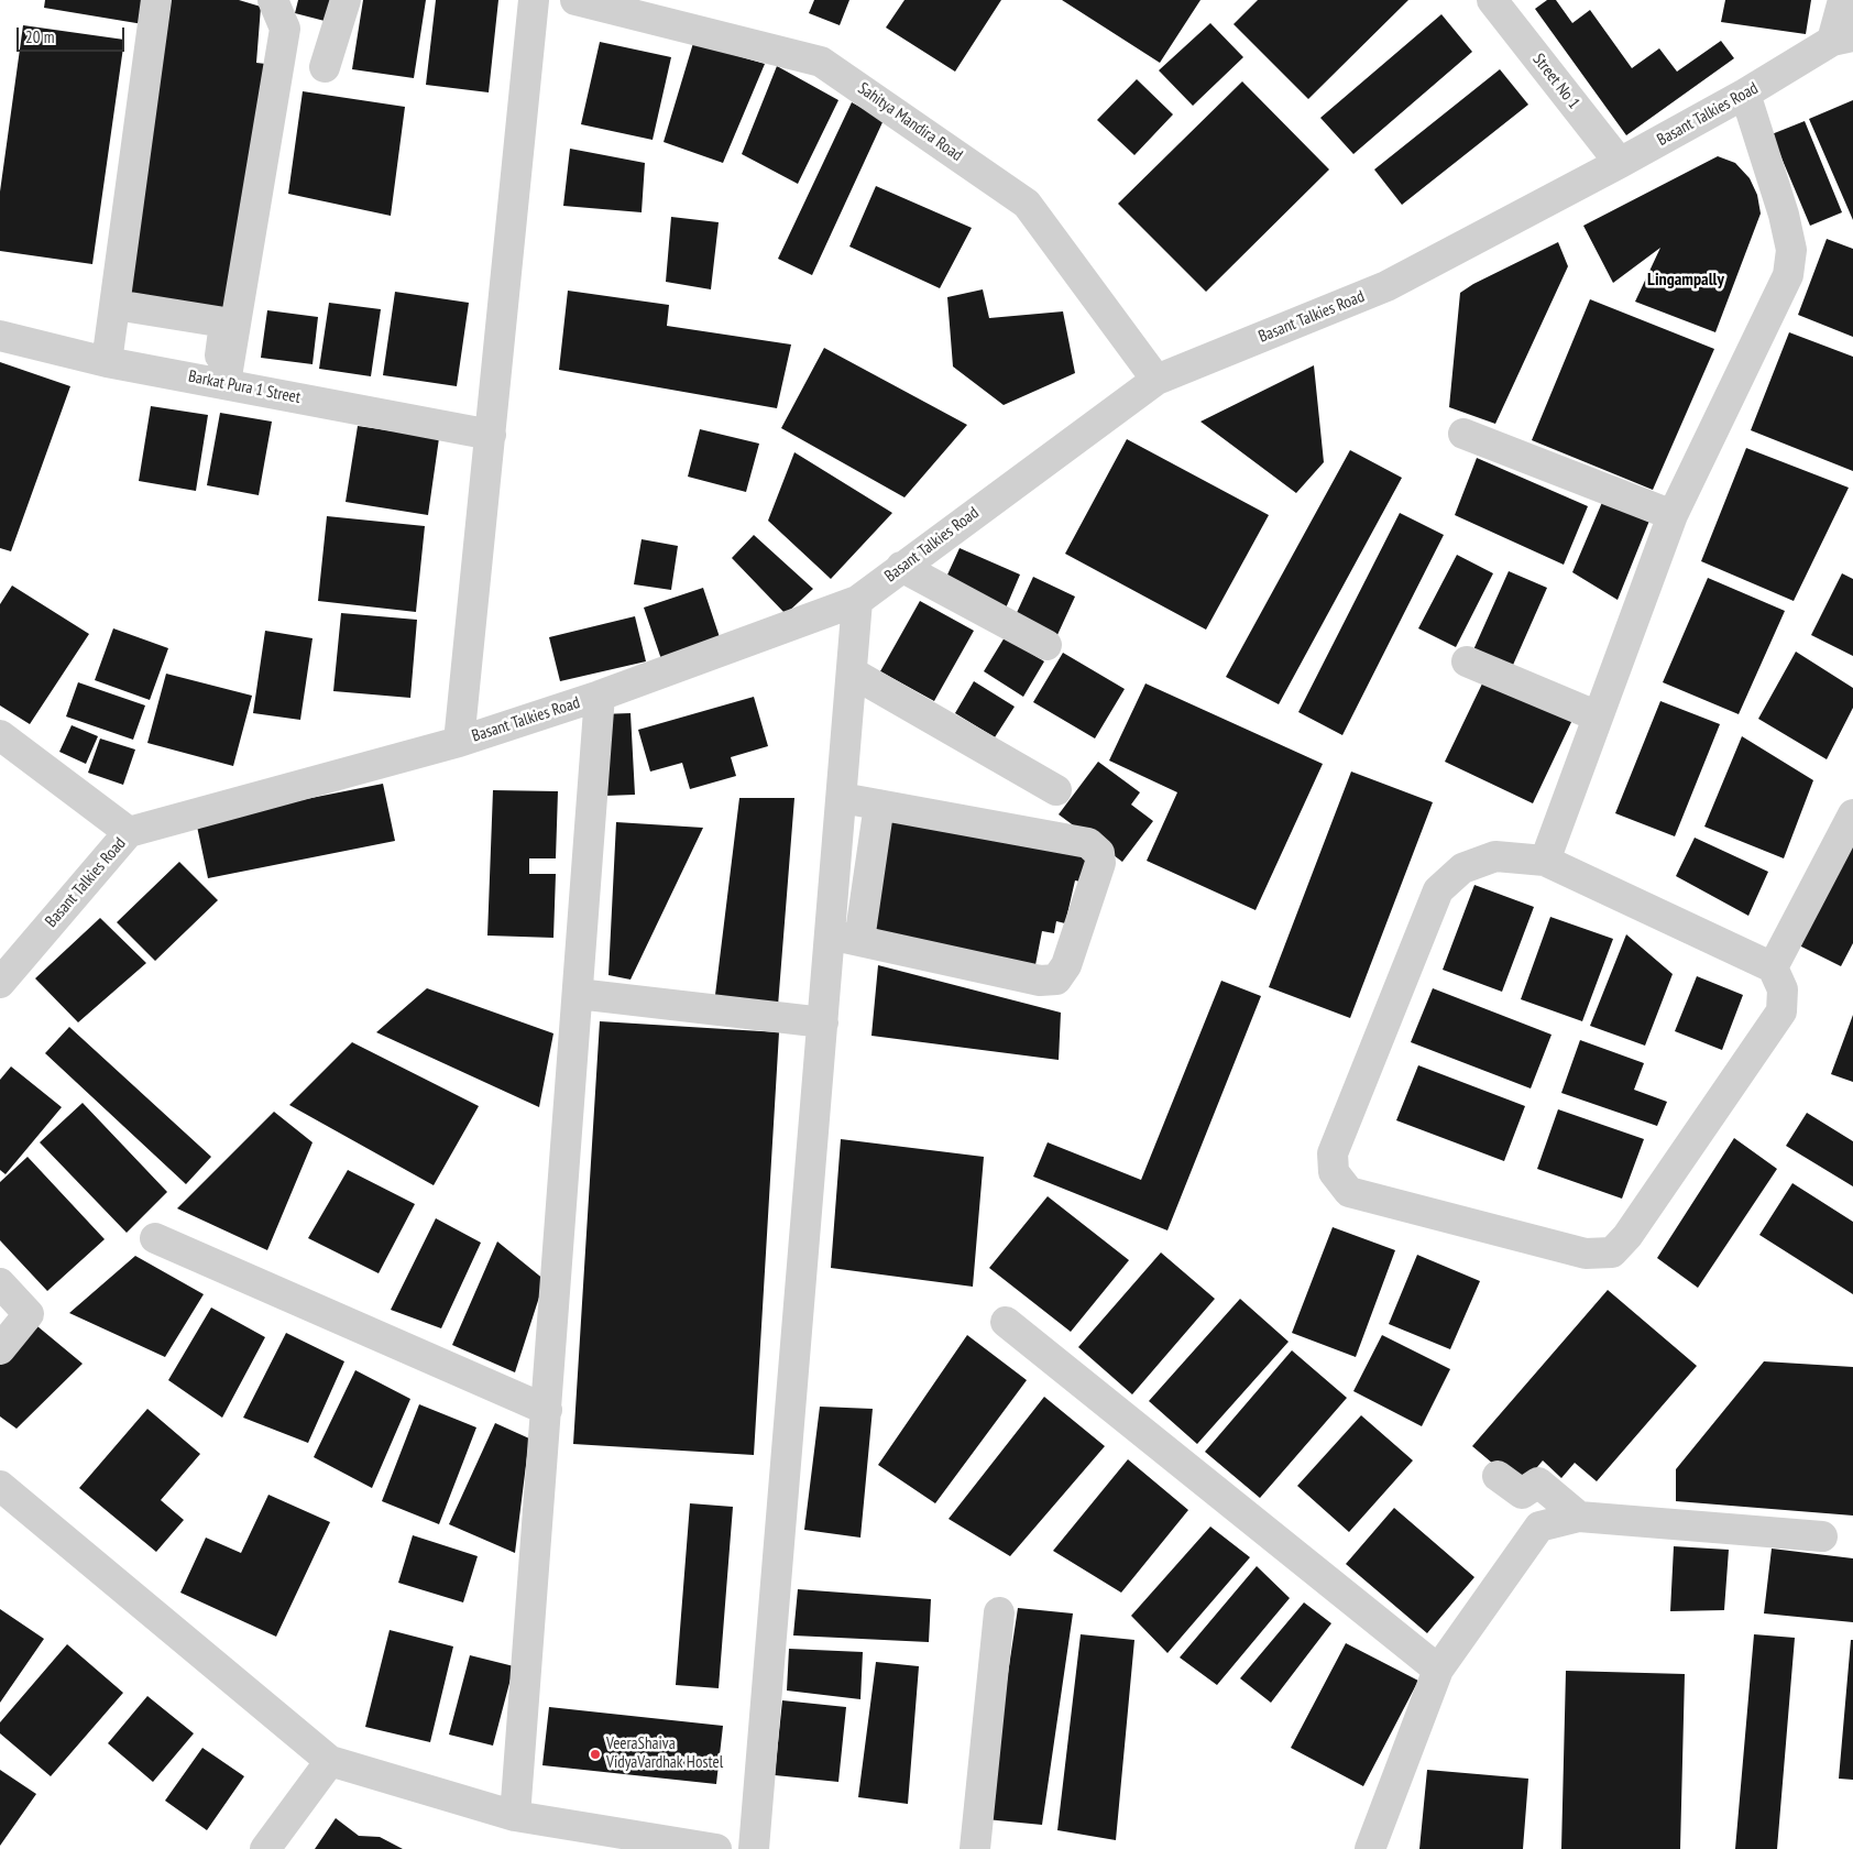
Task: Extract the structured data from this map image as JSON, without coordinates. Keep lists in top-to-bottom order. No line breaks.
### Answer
{"streets":{"street":["Street No 1","Basant Talkies Road","Sahitya Mandira Road","Barkat Pura 1 Street"]},"crossings":[["Street No 1","Basant Talkies Road"],["Basant Talkies Road","Sahitya Mandira Road"]],"districts":["Lingampally"],"places":["VeeraShaiva VidyaVardhak Hostel"],"scale_bar":"20 m"}
